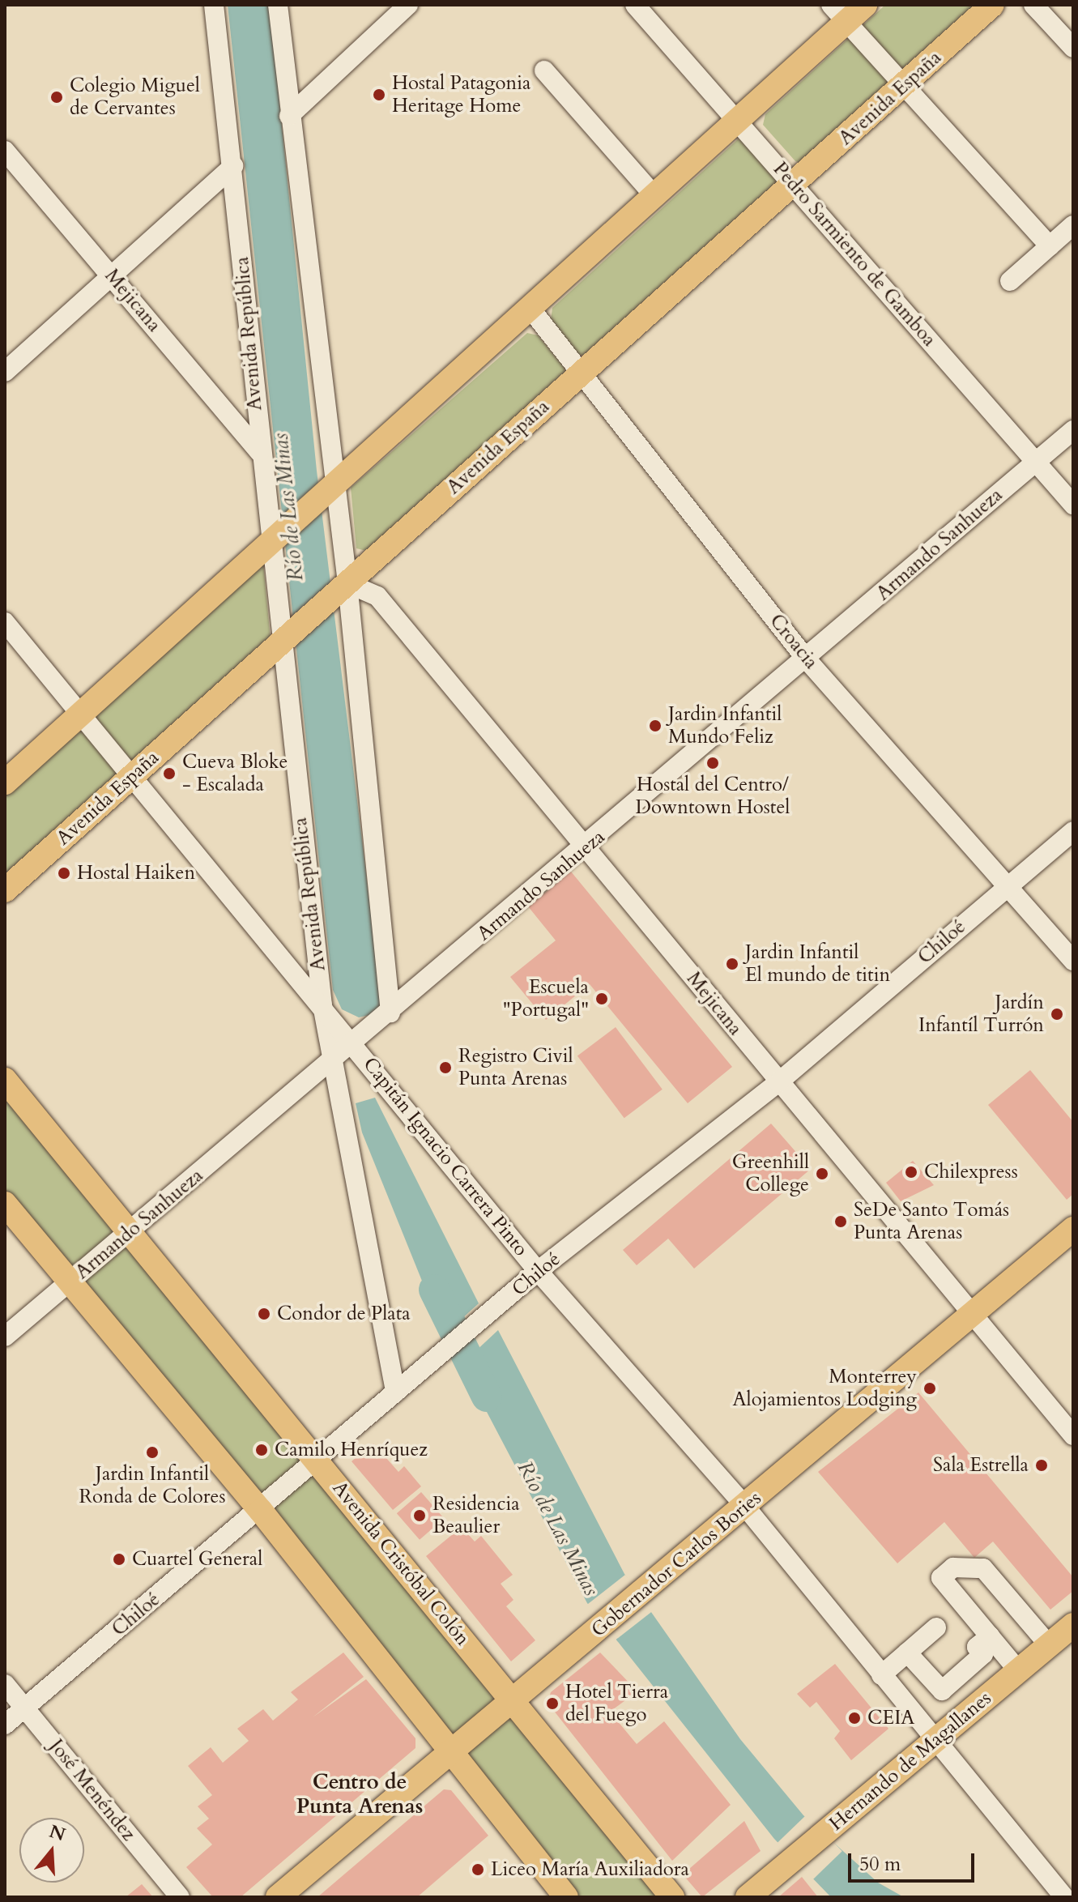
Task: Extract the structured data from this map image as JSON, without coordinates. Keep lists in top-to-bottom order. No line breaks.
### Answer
{"streets":{"main road":["Avenida España","Avenida Cristóbal Colón","Gobernador Carlos Bories","Hernando de Magallanes"],"street":["Pedro Sarmiento de Gamboa","Mejicana","Avenida República","Armando Sanhueza","Croacia","Chiloé","Capitán Ignacio Carrera Pinto","José Menéndez"]},"crossings":[["Avenida España","Pedro Sarmiento de Gamboa"],["Avenida España","Mejicana"],["Avenida España","Avenida República"],["Avenida España","Croacia"],["Avenida España","Capitán Ignacio Carrera Pinto"],["Pedro Sarmiento de Gamboa","Armando Sanhueza"],["Mejicana","Avenida República"],["Mejicana","Armando Sanhueza"],["Mejicana","Chiloé"],["Mejicana","Gobernador Carlos Bories"],["Avenida República","Armando Sanhueza"],["Avenida República","Chiloé"],["Avenida República","Capitán Ignacio Carrera Pinto"],["Armando Sanhueza","Croacia"],["Armando Sanhueza","Capitán Ignacio Carrera Pinto"],["Armando Sanhueza","Avenida Cristóbal Colón"],["Croacia","Chiloé"],["Chiloé","Capitán Ignacio Carrera Pinto"],["Chiloé","Avenida Cristóbal Colón"],["Chiloé","José Menéndez"],["Capitán Ignacio Carrera Pinto","Gobernador Carlos Bories"],["Capitán Ignacio Carrera Pinto","Hernando de Magallanes"],["Avenida Cristóbal Colón","Gobernador Carlos Bories"]],"districts":["Centro de Punta Arenas"],"water":["Río de Las Minas"],"places":["Hostal Patagonia Heritage Home","Colegio Miguel de Cervantes","Jardin Infantil Mundo Feliz","Hostal del Centro/ Downtown Hostel","Cueva Bloke - Escalada","Hostal Haiken","Jardin Infantil El mundo de titin","Escuela \"Portugal\"","Jardín Infantíl Turrón","Registro Civil Punta Arenas","Chilexpress","Greenhill College","SeDe Santo Tomás Punta Arenas","Condor de Plata","Monterrey Alojamientos Lodging","Camilo Henríquez","Jardin Infantil Ronda de Colores","Sala Estrella","Residencia Beaulier","Cuartel General","Hotel Tierra del Fuego","CEIA","Liceo María Auxiliadora"],"scale_bar":"50 m","north":"top"}
